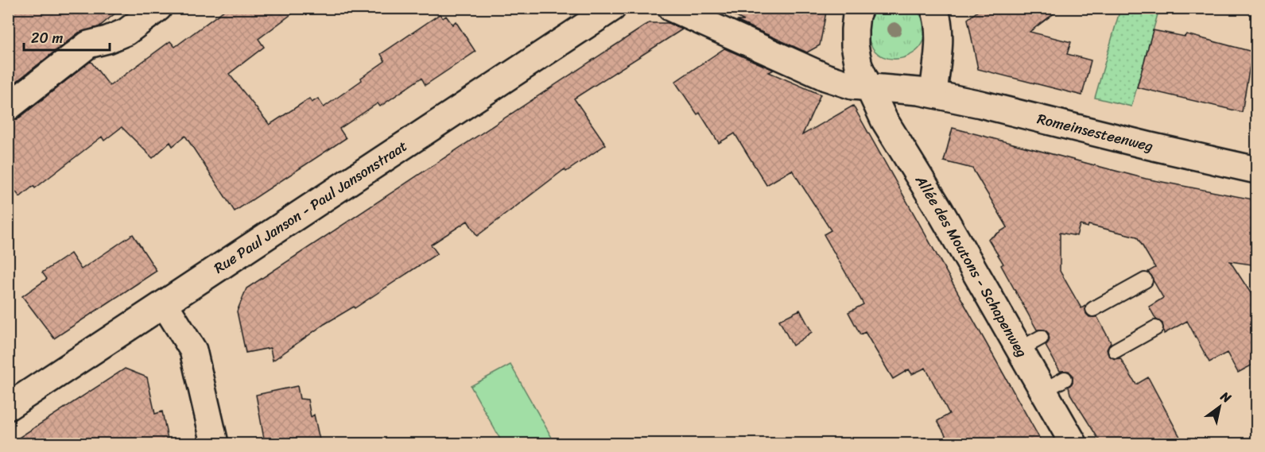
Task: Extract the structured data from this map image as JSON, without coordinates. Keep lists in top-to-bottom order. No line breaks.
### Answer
{"streets":{"street":["Romeinsesteenweg","Rue Paul Janson - Paul Jansonstraat","Allée des Moutons - Schapenweg"]},"crossings":[["Romeinsesteenweg","Allée des Moutons - Schapenweg"]],"scale_bar":"20 m","north":"top right"}
